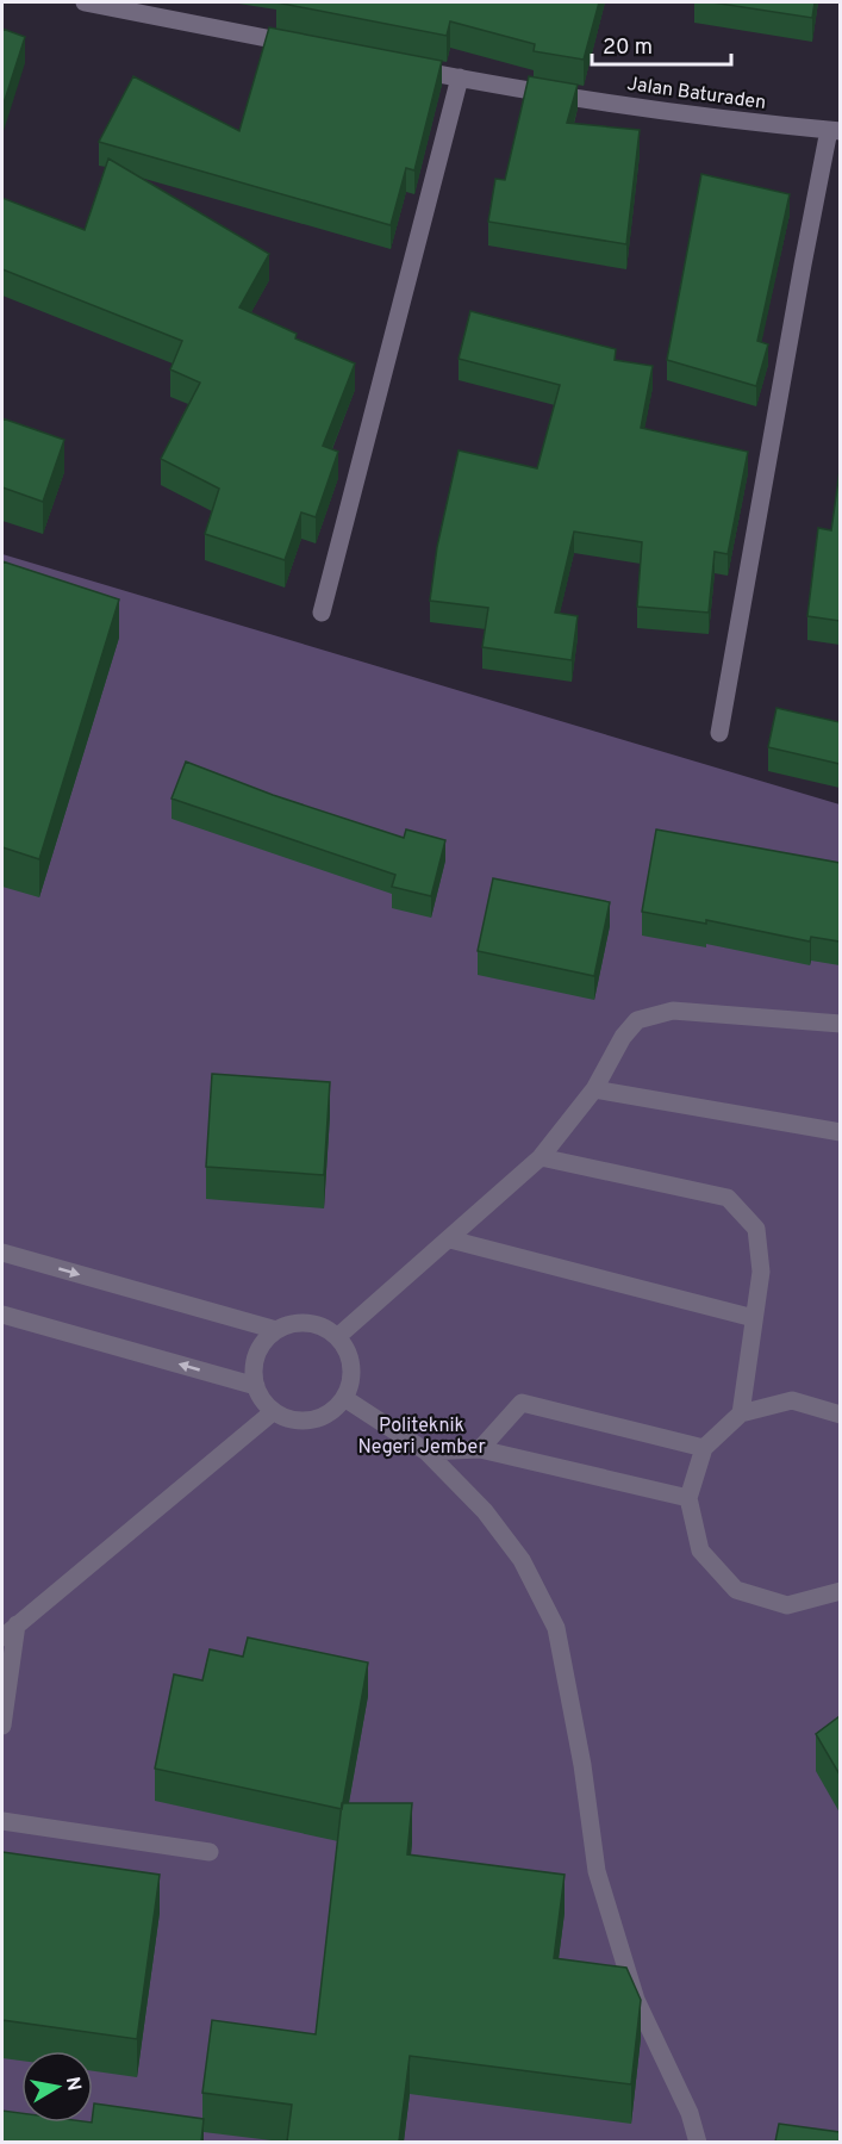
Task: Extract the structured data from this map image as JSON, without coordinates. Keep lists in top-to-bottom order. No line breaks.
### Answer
{"streets":{"street":["Jalan Baturaden"]},"parks":["Politeknik Negeri Jember"],"scale_bar":"20 m","north":"right"}
